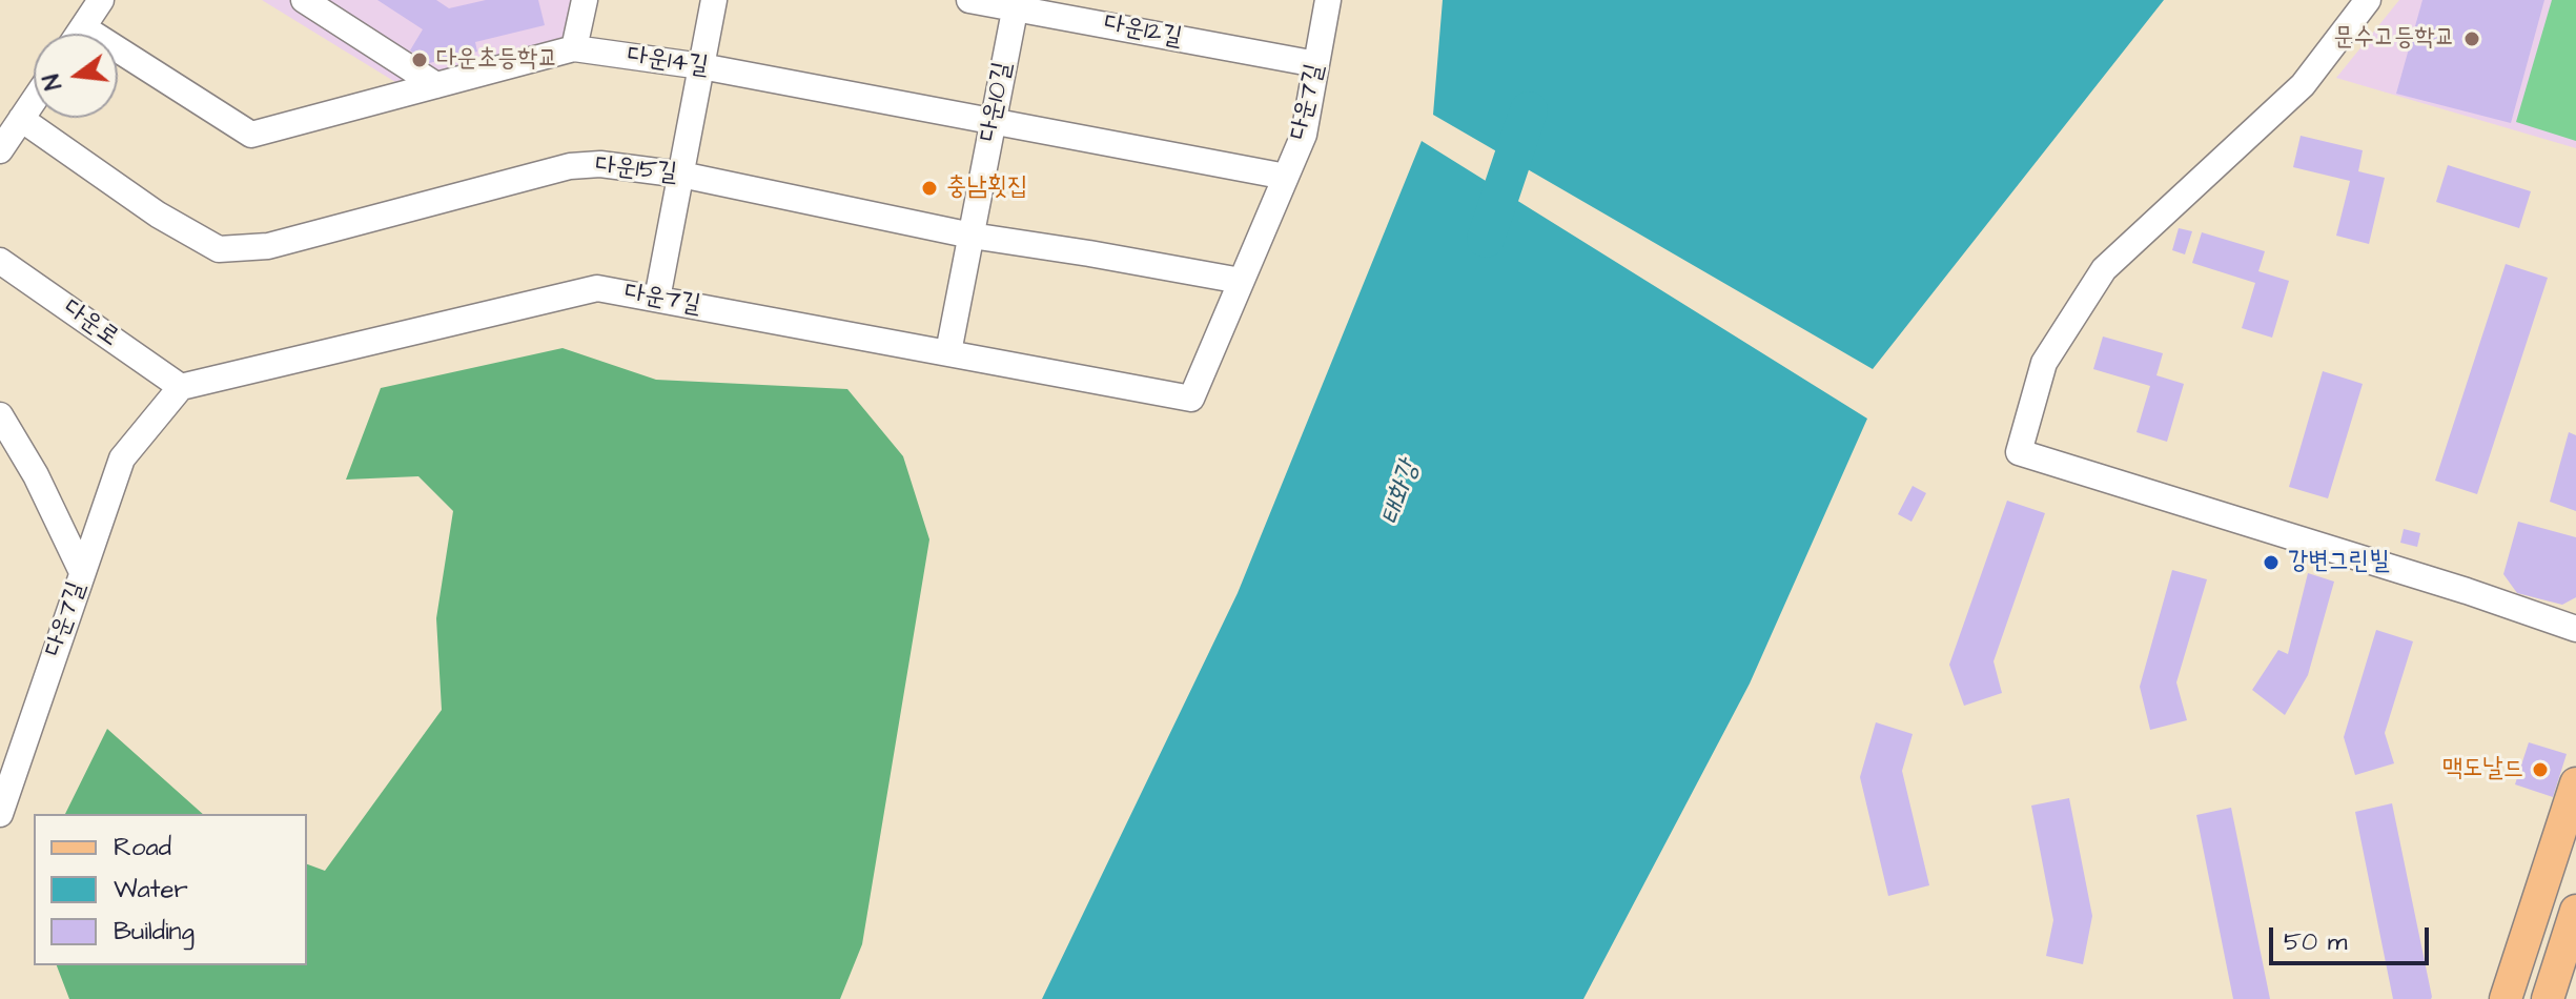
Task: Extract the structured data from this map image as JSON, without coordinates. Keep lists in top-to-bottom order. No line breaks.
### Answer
{"streets":{"street":["다운12길","다운14길","다운10길","다운7길","다운15길","다운로"]},"crossings":[["다운12길","다운10길"],["다운12길","다운7길"],["다운14길","다운10길"],["다운14길","다운7길"],["다운10길","다운7길"],["다운10길","다운15길"],["다운7길","다운15길"],["다운7길","다운로"]],"water":["태화강"],"places":["문수고등학교","다운초등학교","충남횟집","강변그린빌","맥도날드"],"legend":["Road","Water","Building"],"scale_bar":"50 m","north":"left"}
